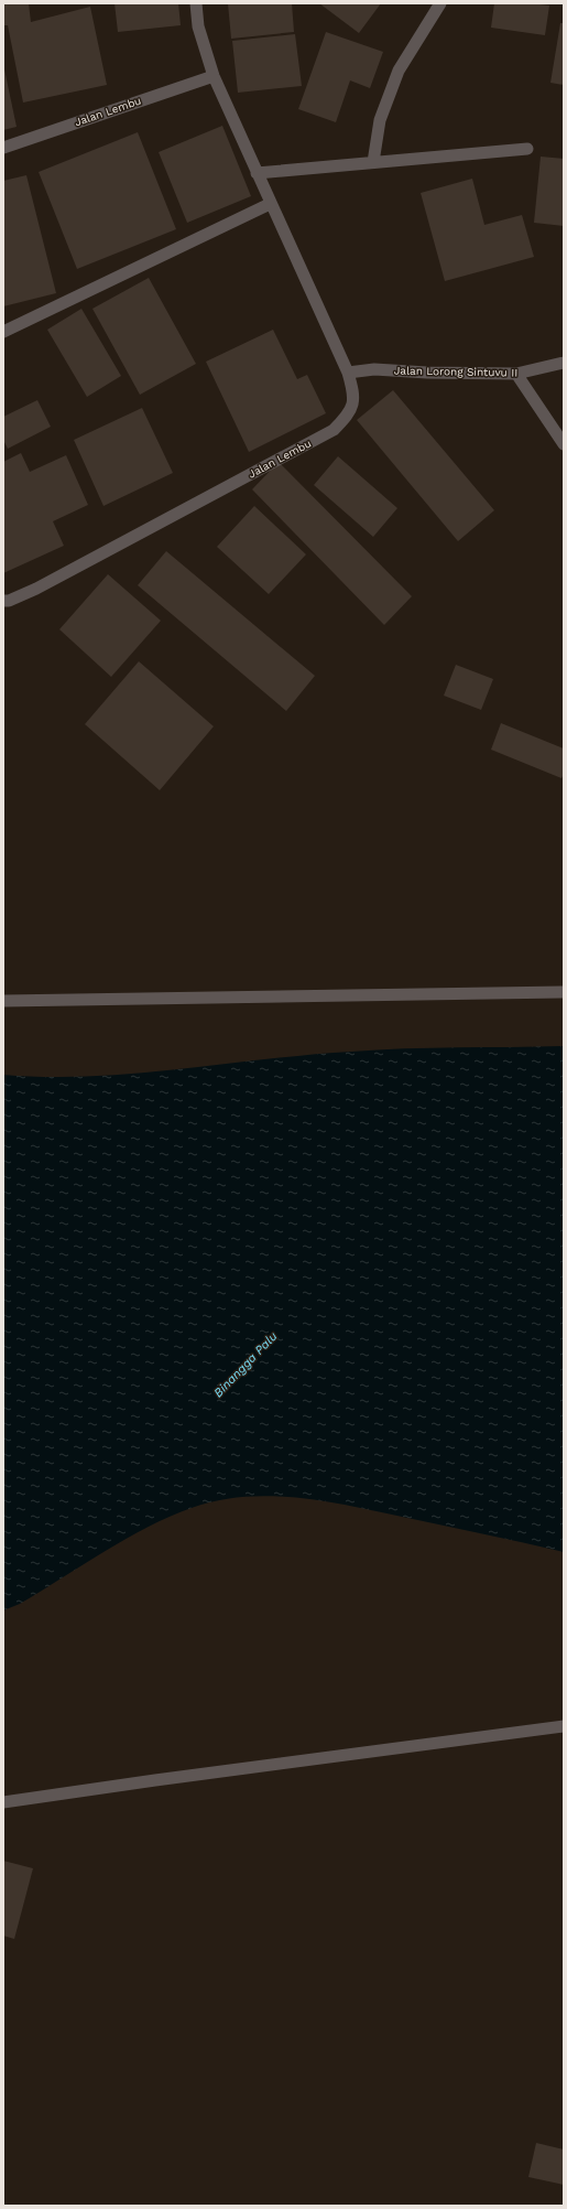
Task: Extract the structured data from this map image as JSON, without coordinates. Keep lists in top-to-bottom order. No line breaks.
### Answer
{"streets":{"street":["Jalan Lembu","Jalan Lorong Sintuvu II"]},"crossings":[["Jalan Lembu","Jalan Lorong Sintuvu II"]],"water":["Binangga Palu"]}
